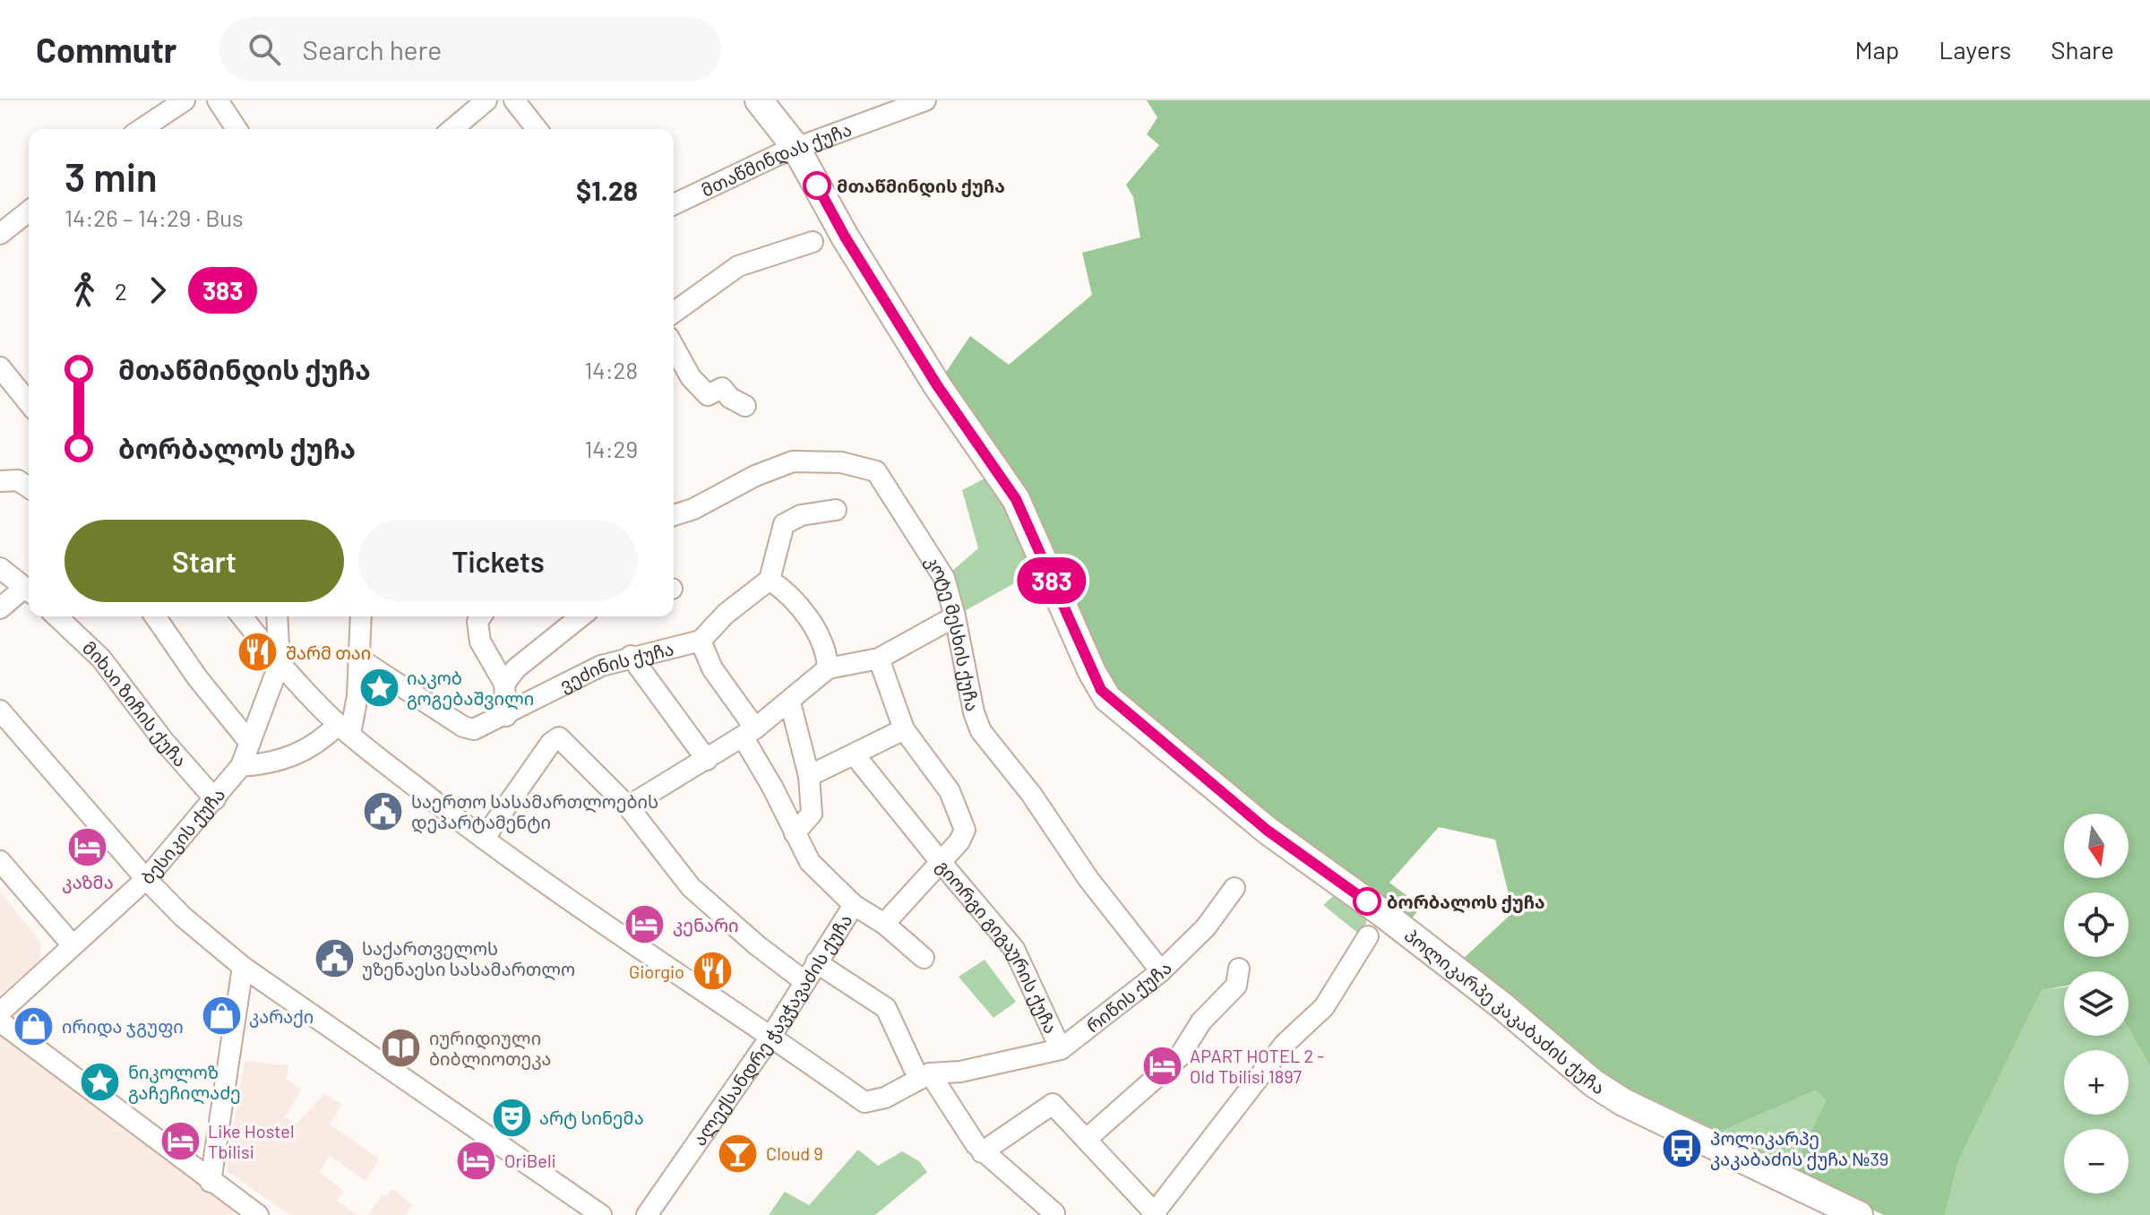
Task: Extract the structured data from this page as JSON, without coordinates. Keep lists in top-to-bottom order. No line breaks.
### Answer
{"streets":{"street":["მთაწმინდას ქუჩა","კოტე მესხის ქუჩა","ვეძინის ქუჩა","მიხაი ზიჩის ქუჩა","ბესიკის ქუჩა","გიორგი გიგაურის ქუჩა","რიწის ქუჩა","პოლიკარპე კაკაბაძის ქუჩა","ალექსანდრე ჭავჭავაძის ქუჩა"]},"crossings":[["მთაწმინდას ქუჩა","პოლიკარპე კაკაბაძის ქუჩა"],["კოტე მესხის ქუჩა","რიწის ქუჩა"],["მიხაი ზიჩის ქუჩა","ბესიკის ქუჩა"],["გიორგი გიგაურის ქუჩა","რიწის ქუჩა"],["რიწის ქუჩა","ალექსანდრე ჭავჭავაძის ქუჩა"]],"places":{"other":["მთაწმინდის ქუჩა","ბორბალოს ქუჩა"],"restaurant":["შარმ თაი","Giorgio"],"place":["იაკობ გოგებაშვილი","ნიკოლოზ გაჩეჩილაძე"],"public building":["საერთო სასამართლოების დეპარტამენტი","საქართველოს უზენაესი სასამართლო"],"hotel":["კაზმა","კენარი","APART HOTEL 2 - Old Tbilisi 1897","Like Hostel Tbilisi","OriBeli"],"shop":["კარაქი","ირიდა ჯგუფი"],"library":["იურიდიული ბიბლიოთეკა"],"theatre":["არტ სინემა"],"bus stop":["პოლიკარპე კაკაბაძის ქუჩა №39"],"bar":["Cloud 9"]},"lines":["bus line 383"],"north":"bottom","page":{"header":"Commutr","search":"Search here","nav":["Map","Layers","Share"],"on_map":"383","heading":["3 min","14:26 – 14:29 · Bus","$1.28"],"legs":["2","383"],"list":[{"name":"მთაწმინდის ქუჩა","value":"14:28"},{"name":"ბორბალოს ქუჩა","value":"14:29"}],"buttons":["Start","Tickets"],"map_buttons":["+","−"]}}
